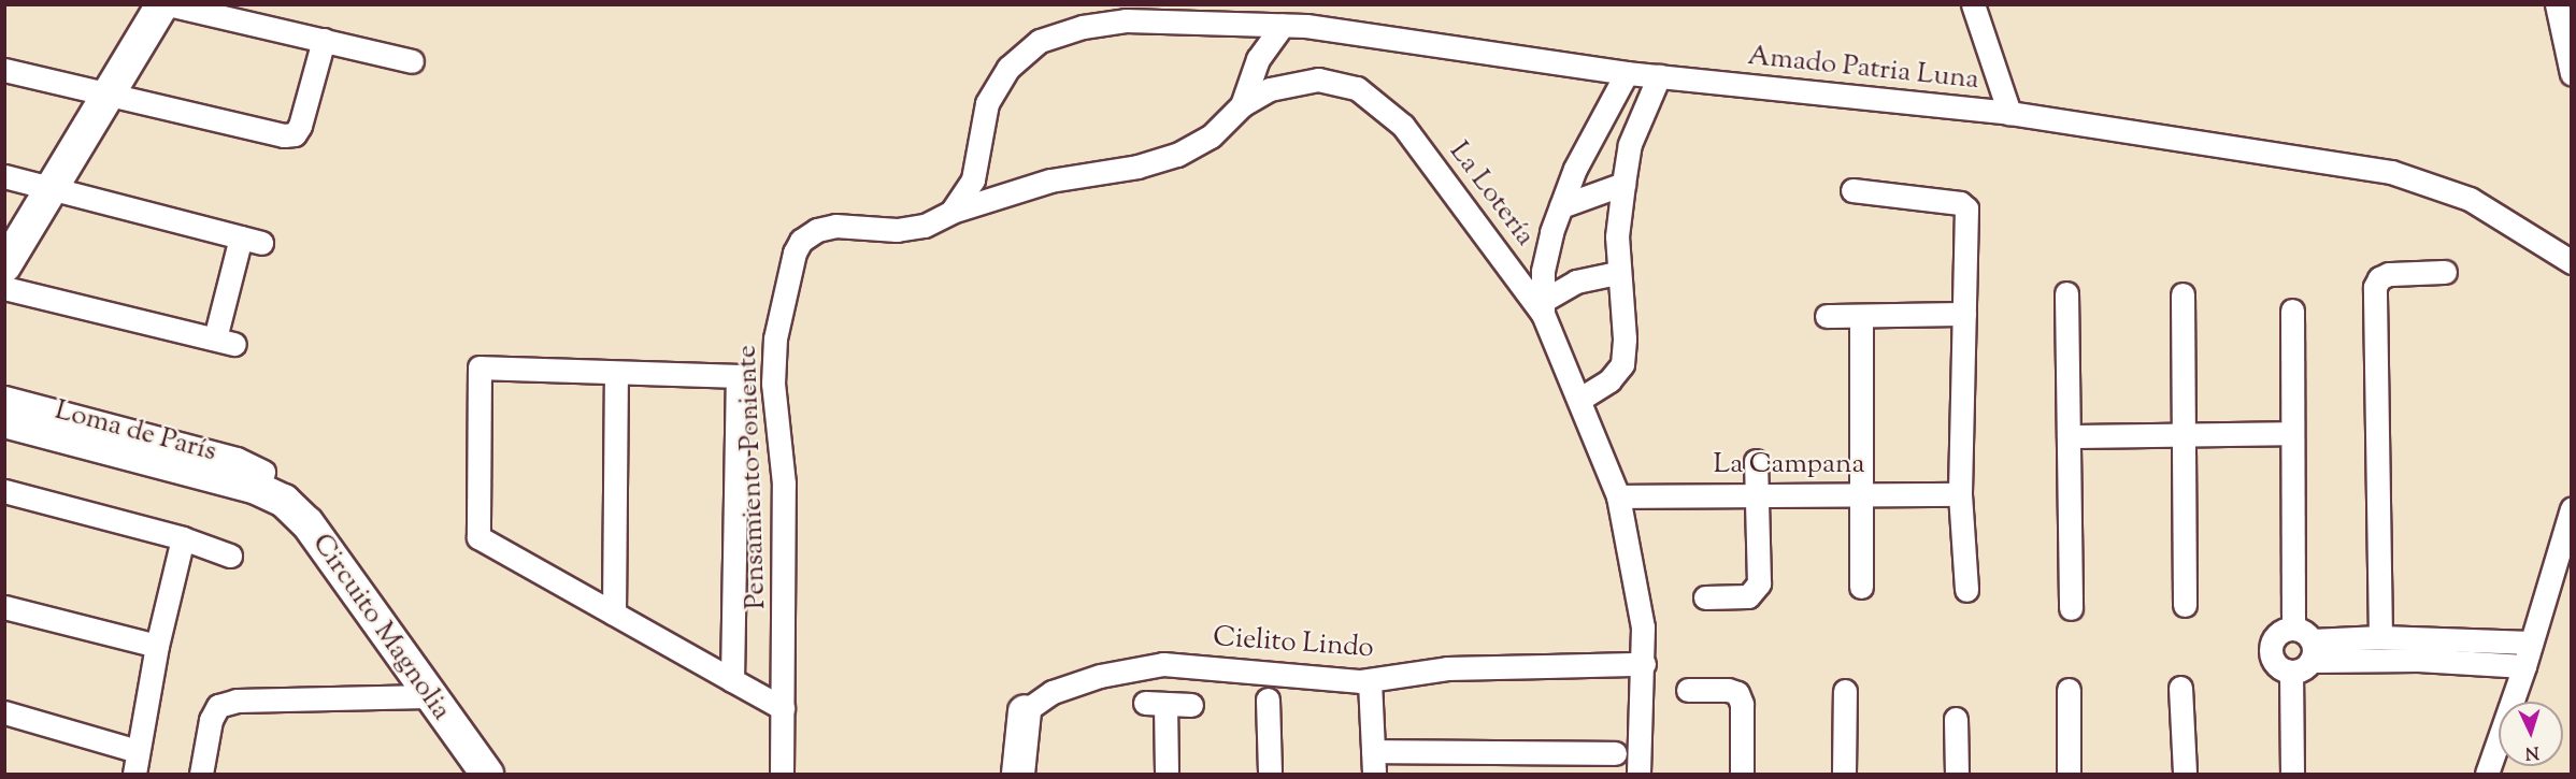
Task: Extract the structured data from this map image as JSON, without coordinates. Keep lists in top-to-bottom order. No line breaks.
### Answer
{"streets":{"street":["Amado Patria Luna","La Lotería","Loma de París","La Campana","Pensamiento Poniente","Circuito Magnolia","Cielito Lindo"]},"crossings":[["Amado Patria Luna","La Lotería"],["Amado Patria Luna","Pensamiento Poniente"],["La Lotería","La Campana"],["La Lotería","Pensamiento Poniente"],["La Lotería","Cielito Lindo"],["Loma de París","Circuito Magnolia"]],"north":"bottom"}
